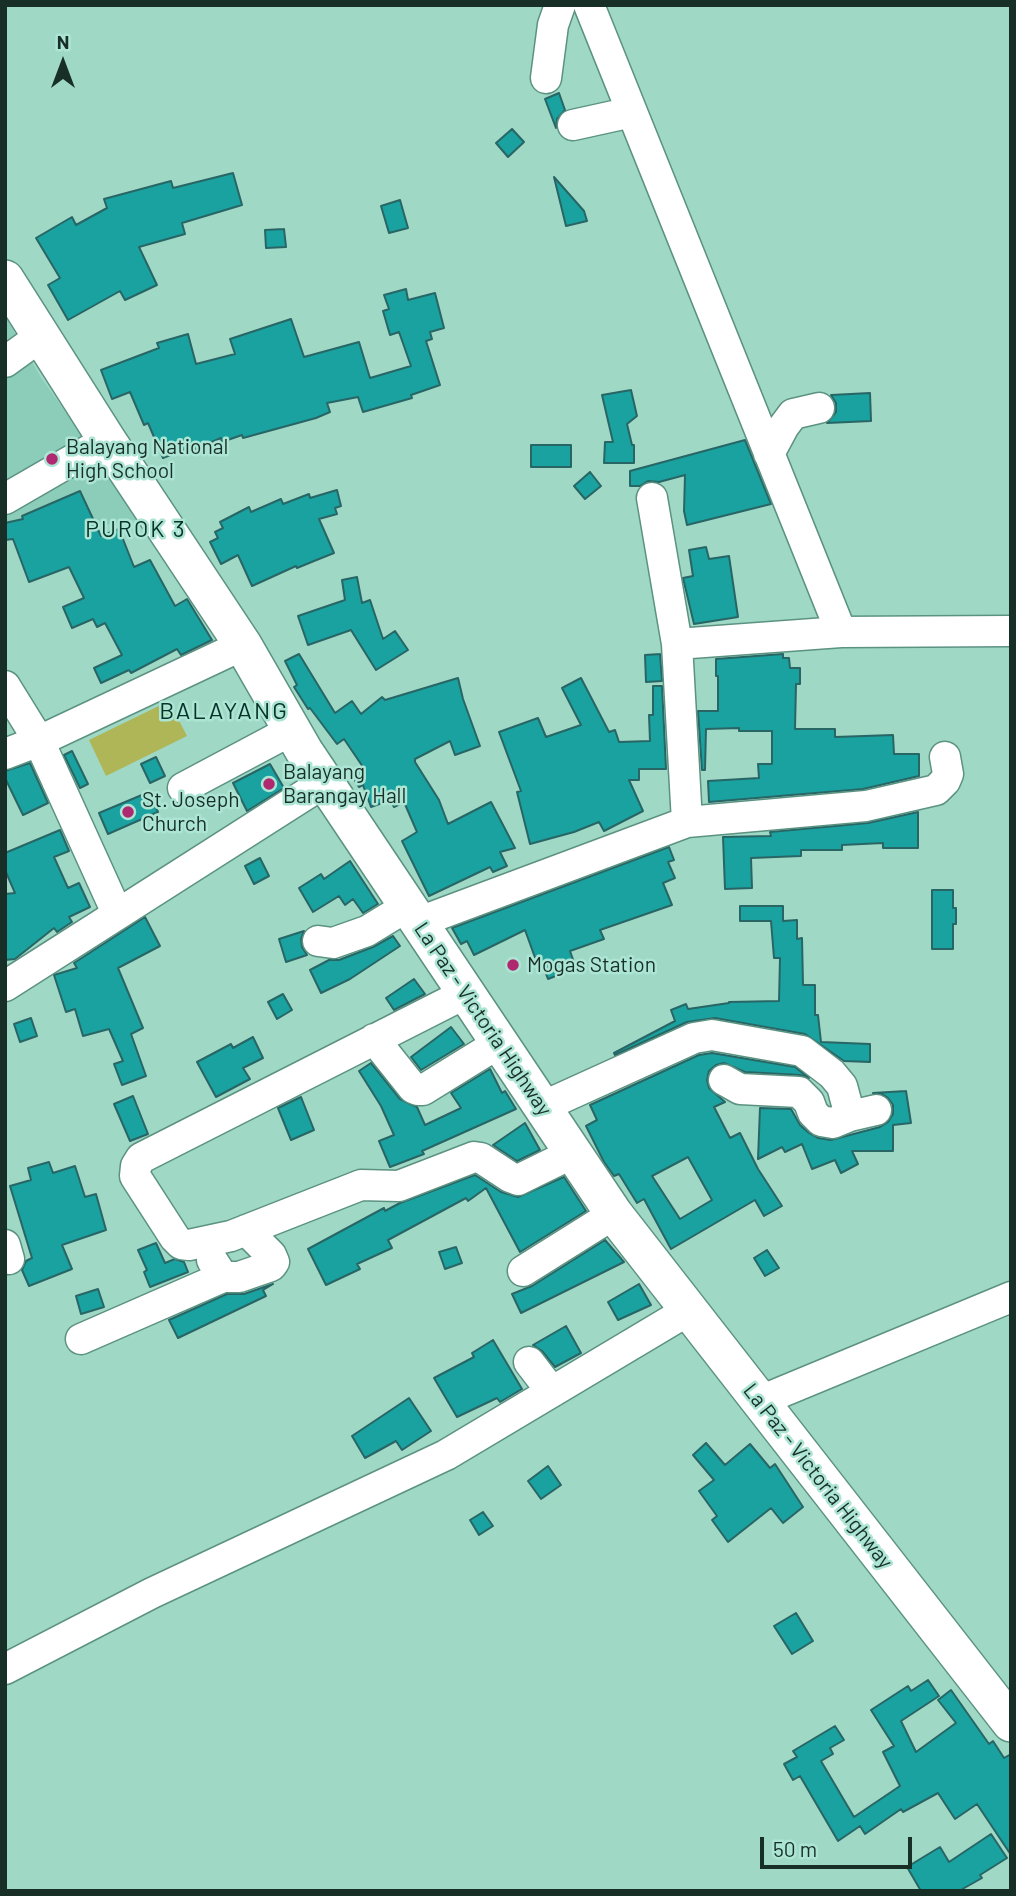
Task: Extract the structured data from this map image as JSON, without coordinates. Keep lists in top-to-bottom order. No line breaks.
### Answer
{"streets":{"main road":["La Paz - Victoria Highway"]},"districts":["PUROK 3","BALAYANG"],"places":["Balayang National High School","Balayang Barangay Hall","St. Joseph Church","Mogas Station"],"scale_bar":"50 m","north":"top"}
